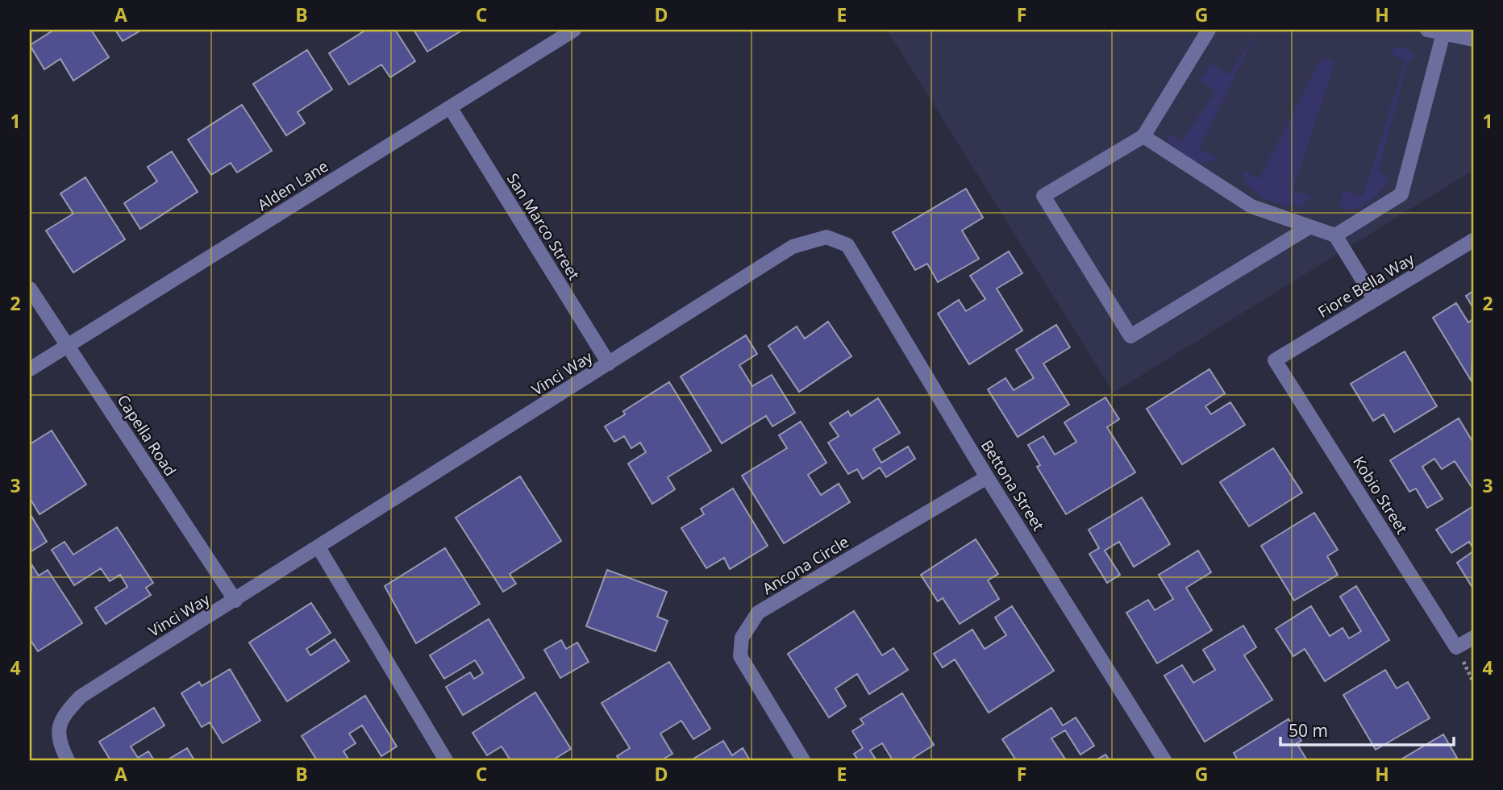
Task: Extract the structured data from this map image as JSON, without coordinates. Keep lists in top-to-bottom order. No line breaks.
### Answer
{"streets":{"street":["Alden Lane","San Marco Street","Fiore Bella Way","Vinci Way","Capella Road","Bettona Street","Kobio Street","Ancona Circle"]},"crossings":[["Alden Lane","San Marco Street"],["Alden Lane","Capella Road"],["San Marco Street","Vinci Way"],["Fiore Bella Way","Kobio Street"],["Vinci Way","Capella Road"],["Vinci Way","Bettona Street"],["Bettona Street","Ancona Circle"]],"scale_bar":"50 m","grid":{"columns":["A","B","C","D","E","F","G","H"],"rows":["1","2","3","4"]}}
